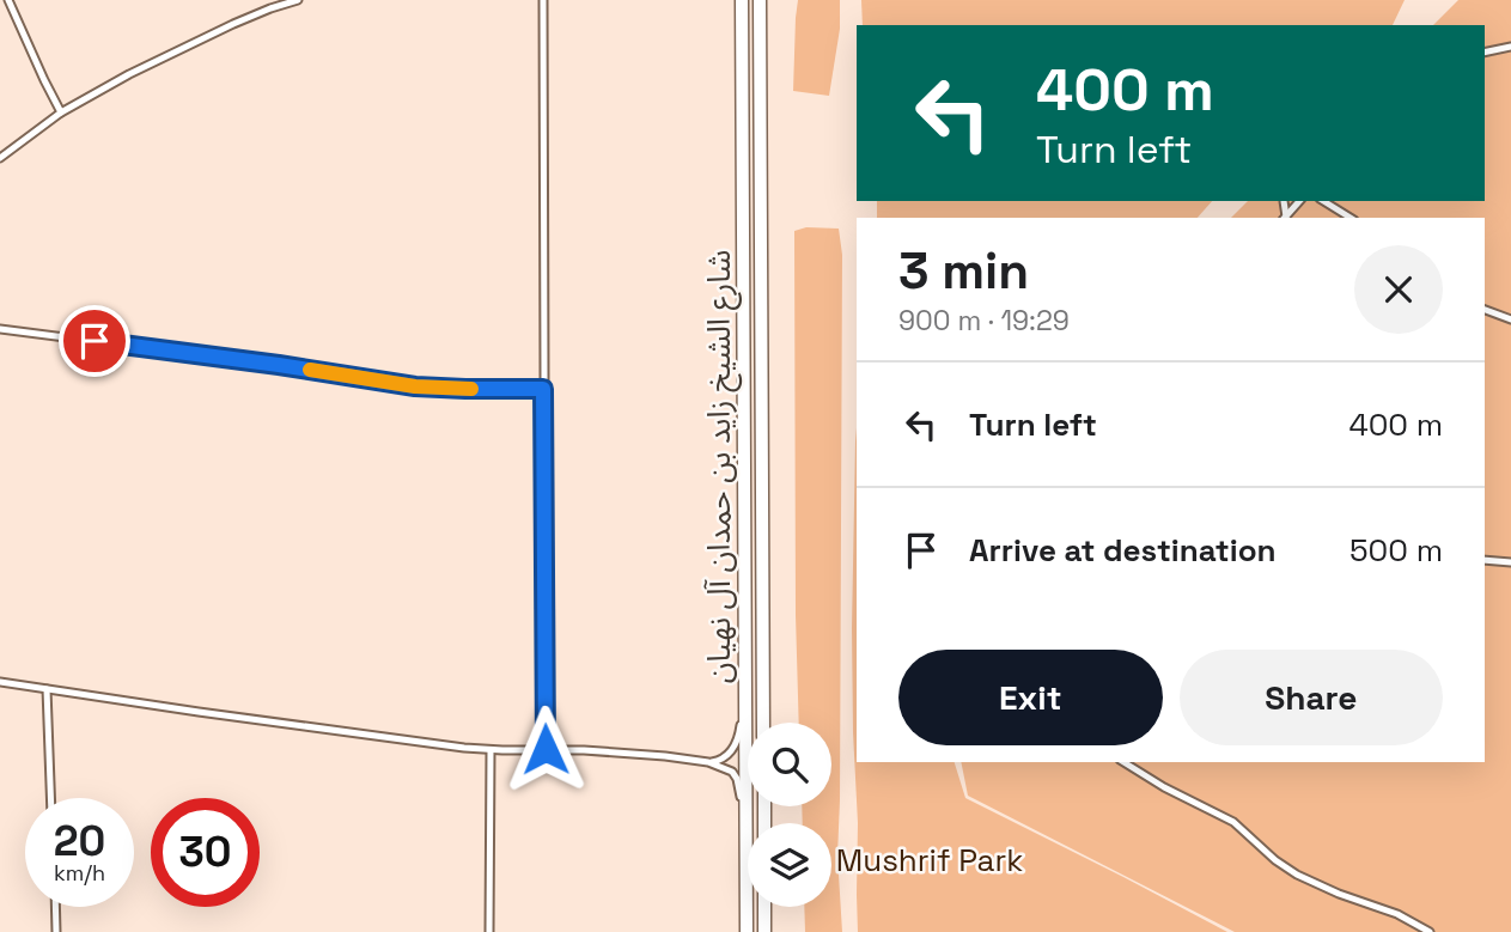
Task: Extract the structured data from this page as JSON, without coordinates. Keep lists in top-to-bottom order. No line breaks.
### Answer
{"streets":{"highway":["شارع الشيخ زايد بن حمدان آل نهيان"]},"parks":["Mushrif Park"],"page":{"turn":["400 m","Turn left"],"heading":["3 min","900 m · 19:29"],"list":[{"name":"Turn left","value":"400 m"},{"name":"Arrive at destination","value":"500 m"}],"buttons":["Exit","Share"],"speed":"20 km/h","limit":"30"}}
